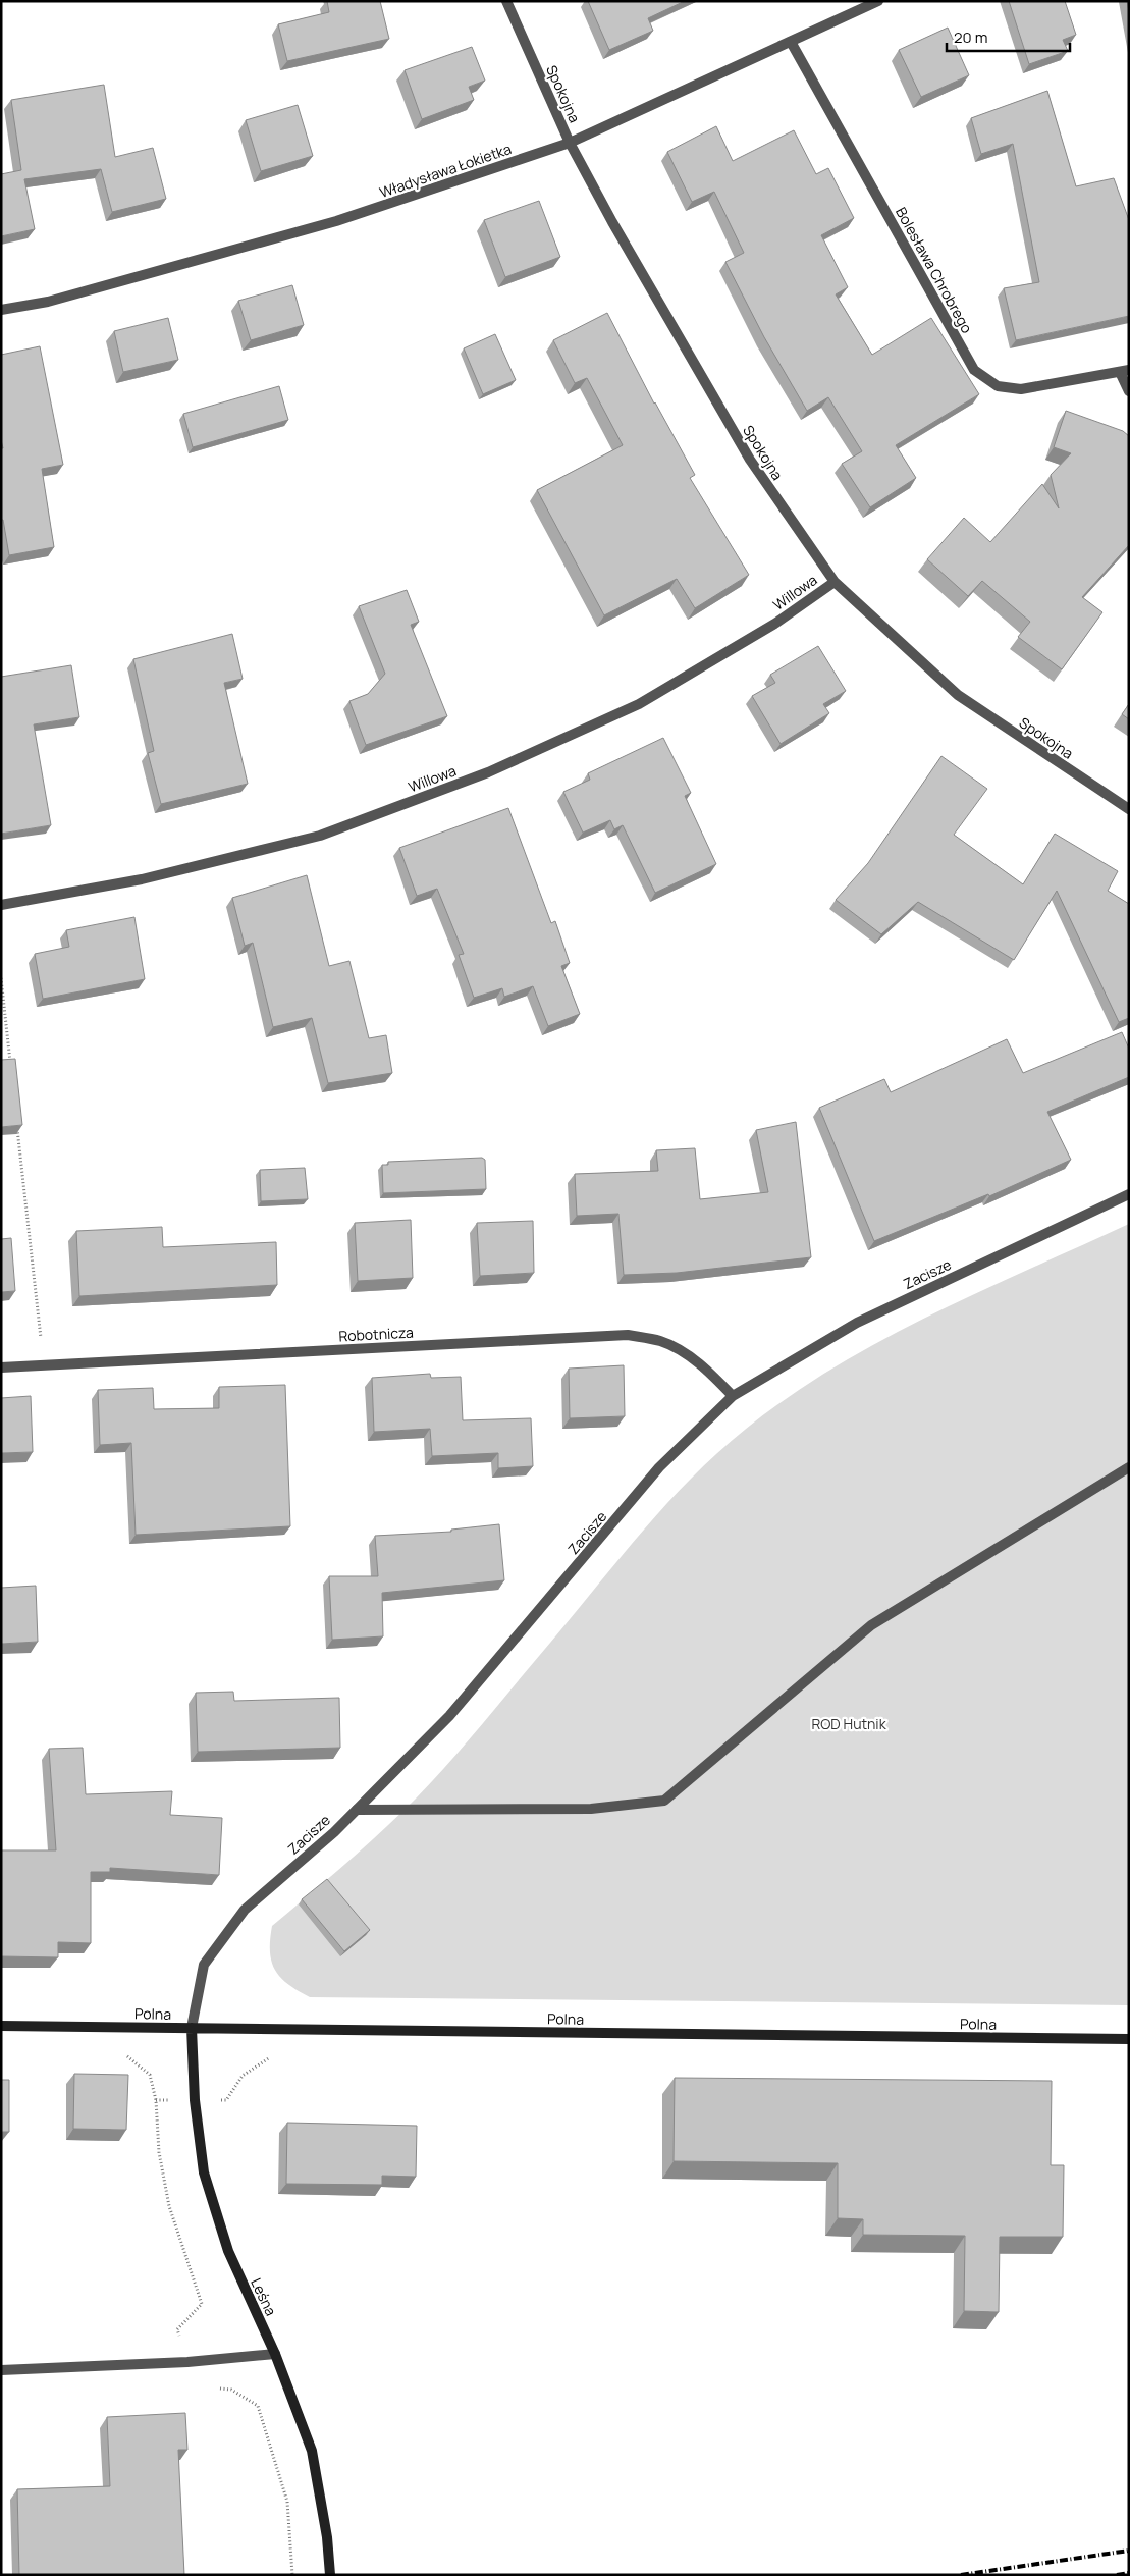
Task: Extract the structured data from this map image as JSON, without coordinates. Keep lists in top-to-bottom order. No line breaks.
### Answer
{"streets":{"street":["Spokojna","Władysława Łokietka","Bolesława Chrobrego","Willowa","Zacisze","Robotnicza","Polna","Leśna"]},"crossings":[["Spokojna","Władysława Łokietka"],["Spokojna","Willowa"],["Władysława Łokietka","Bolesława Chrobrego"],["Zacisze","Robotnicza"],["Zacisze","Polna"],["Zacisze","Leśna"],["Polna","Leśna"]],"parks":["ROD Hutnik"],"scale_bar":"20 m"}
